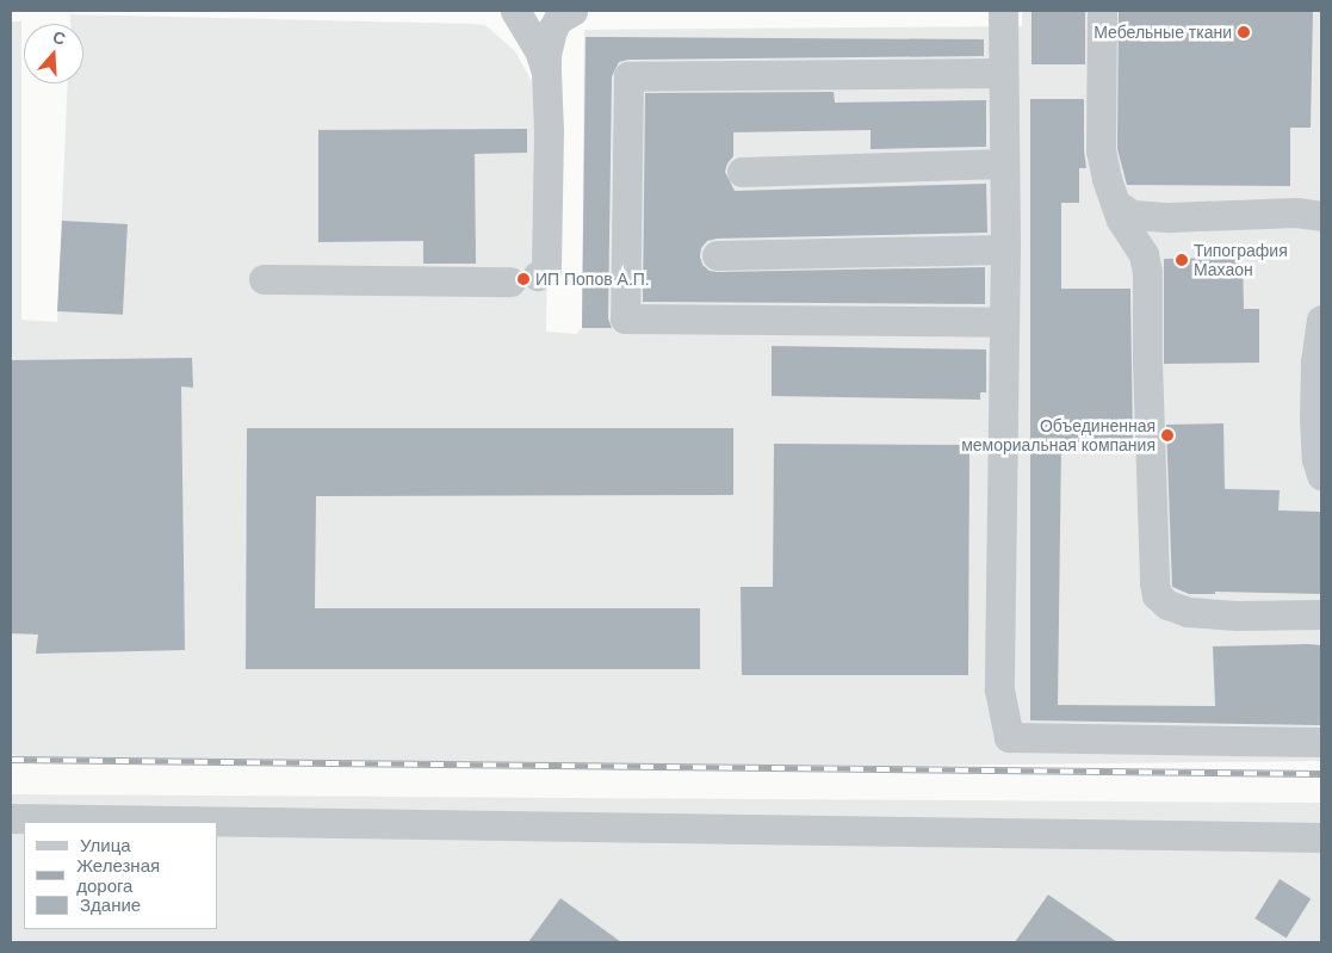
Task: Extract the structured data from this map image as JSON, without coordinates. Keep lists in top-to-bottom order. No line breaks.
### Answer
{"places":["Мебельные ткани","Типография Махаон","ИП Попов А.П.","Объединенная мемориальная компания"],"legend":["Улица","Железная дорога","Здание"],"north":"top"}
